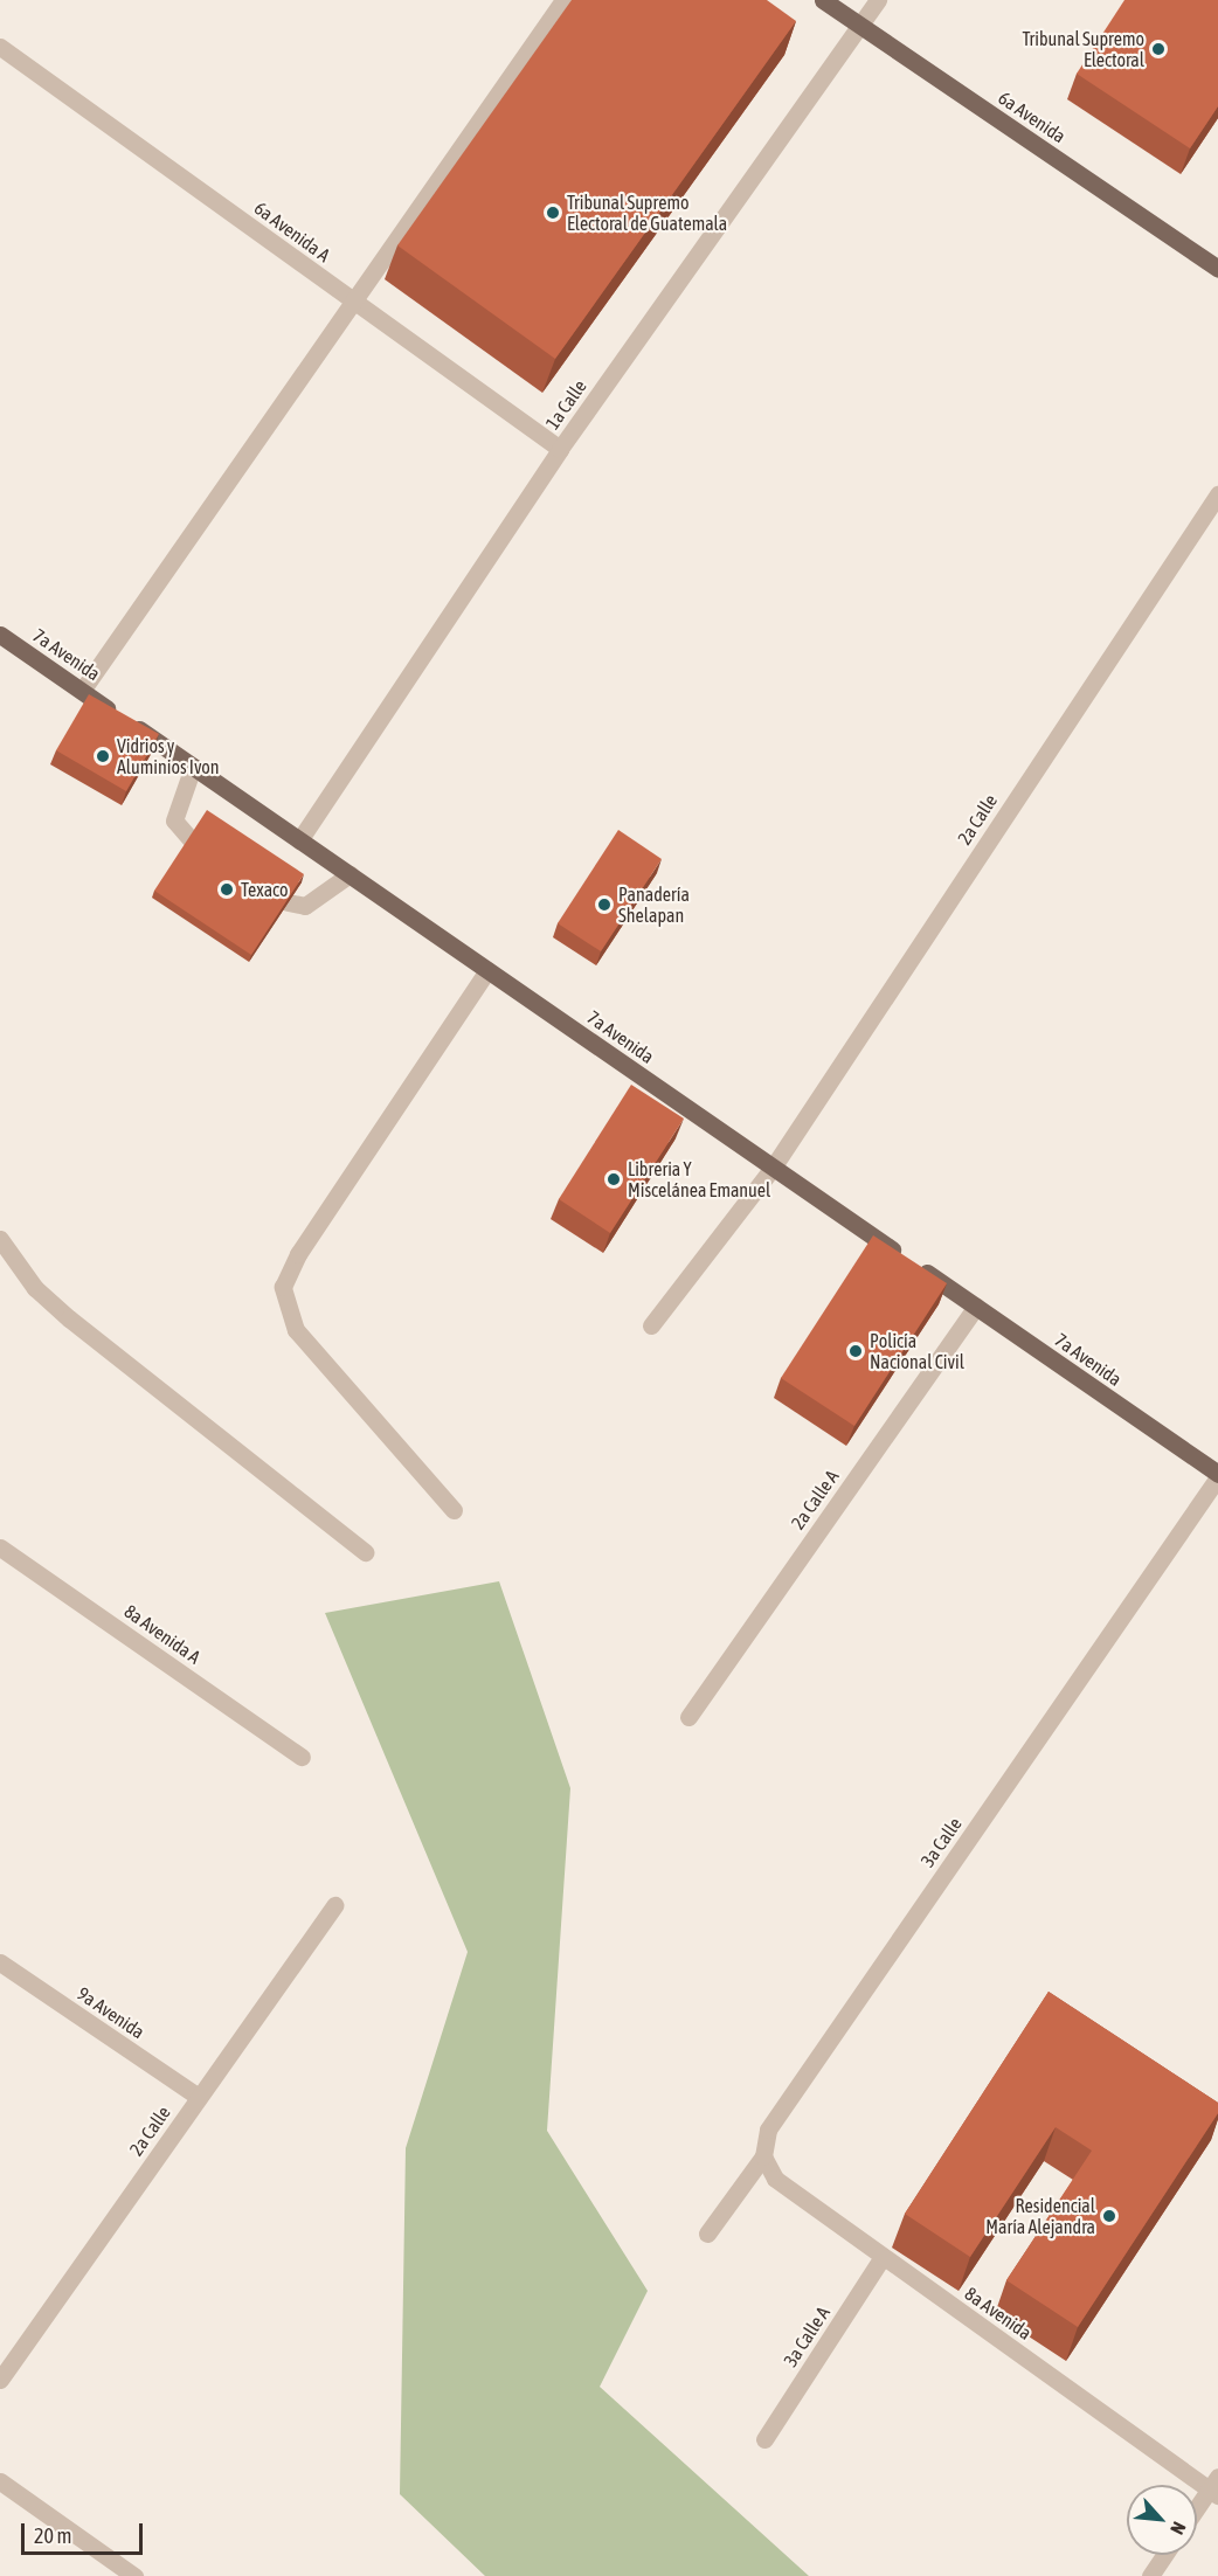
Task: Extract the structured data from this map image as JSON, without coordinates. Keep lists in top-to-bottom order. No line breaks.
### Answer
{"streets":{"main road":["6a Avenida","7a Avenida"],"street":["6a Avenida A","1a Calle","2a Calle","2a Calle A","8a Avenida A","3a Calle","9a Avenida","8a Avenida","3a Calle A"]},"crossings":[["6a Avenida","1a Calle"],["6a Avenida A","1a Calle"],["1a Calle","7a Avenida"],["7a Avenida","2a Calle"],["7a Avenida","2a Calle A"],["7a Avenida","3a Calle"],["2a Calle","9a Avenida"],["3a Calle","8a Avenida"],["8a Avenida","3a Calle A"]],"places":["Tribunal Supremo Electoral","Tribunal Supremo Electoral de Guatemala","Vidrios y Aluminios Ivon","Texaco","Panadería Shelapan","Libreria Y Miscelánea Emanuel","Policía Nacional Civil","Residencial María Alejandra"],"scale_bar":"20 m","north":"bottom right"}
